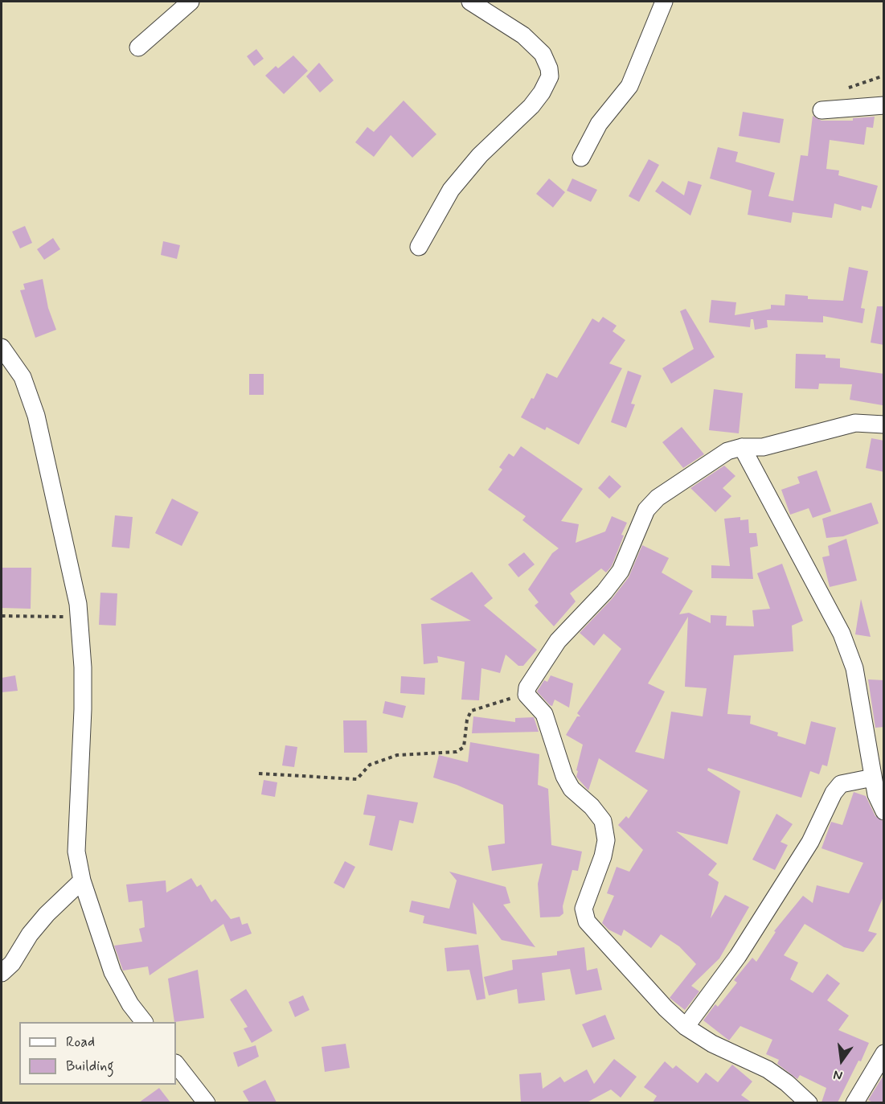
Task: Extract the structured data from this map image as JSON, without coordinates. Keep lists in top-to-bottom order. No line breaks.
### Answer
{"legend":["Road","Building"],"north":"bottom"}
